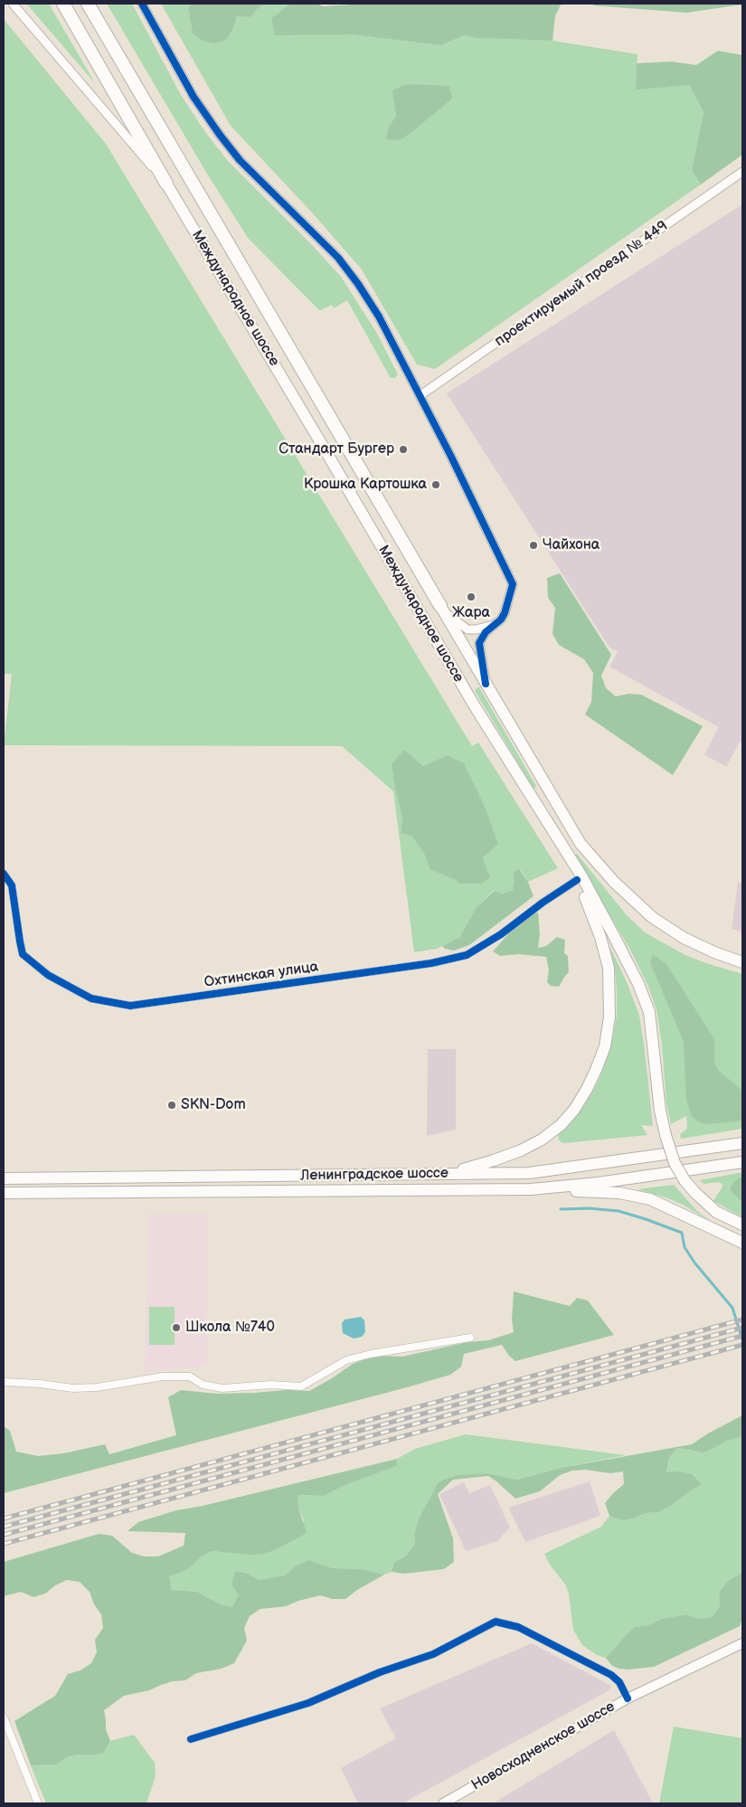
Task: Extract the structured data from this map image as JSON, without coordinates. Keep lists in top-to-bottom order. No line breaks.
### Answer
{"streets":{"highway":["Международное шоссе","Ленинградское шоссе"],"main road":["Новосходненское шоссе"],"street":["проектируемый проезд № 449","Охтинская улица"]},"places":["Стандарт Бургер","Крошка Картошка","Чайхона","Жара","SKN-Dom","Школа №740"]}
